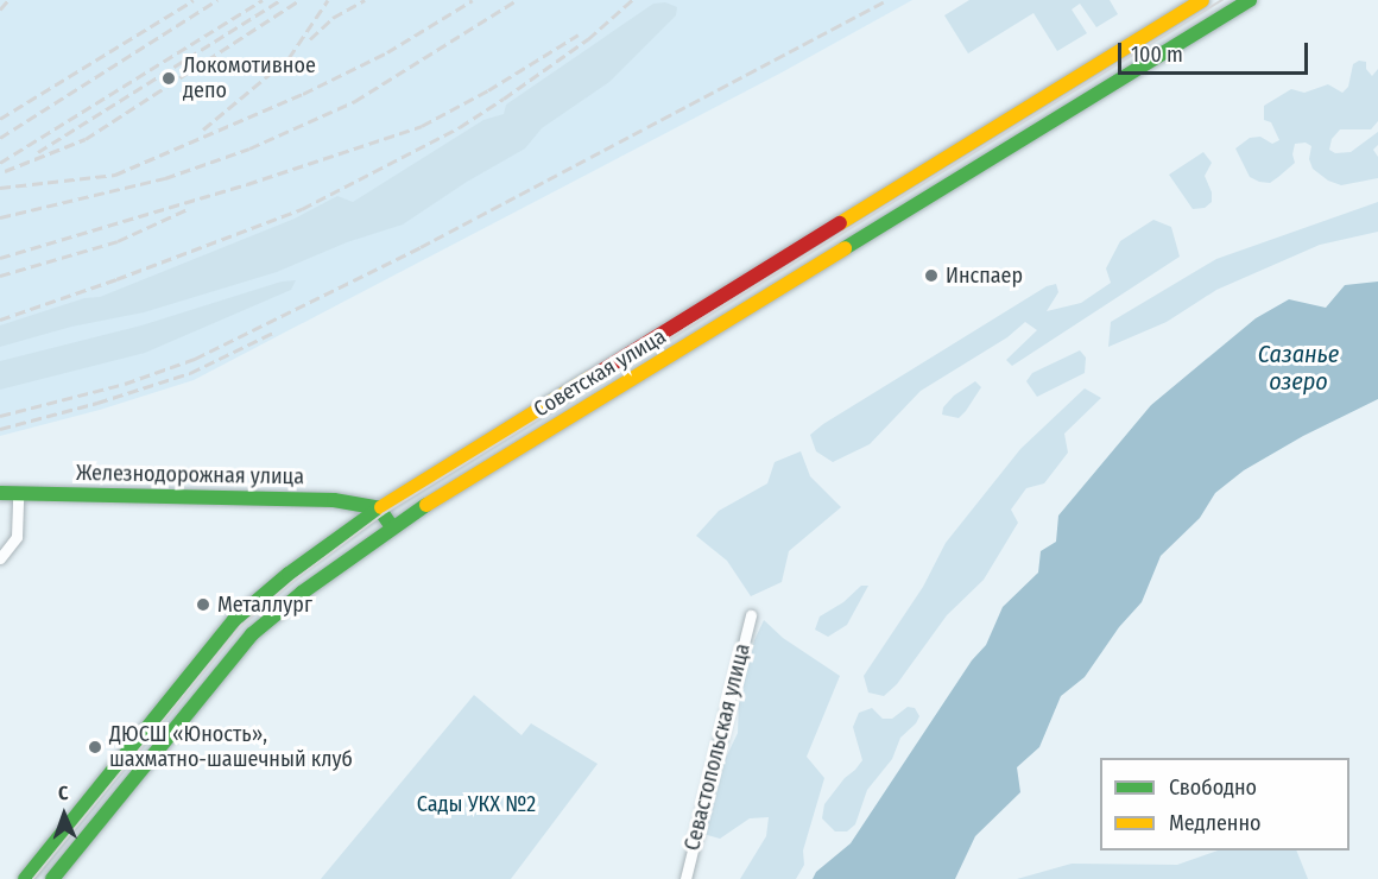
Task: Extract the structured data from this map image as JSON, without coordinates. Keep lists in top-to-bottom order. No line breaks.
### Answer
{"streets":{"main road":["Советская улица","Железнодорожная улица"],"street":["Севастопольская улица"]},"crossings":[["Советская улица","Железнодорожная улица"]],"water":["Сазанье озеро"],"parks":["Сады УКХ №2"],"places":["Локомотивное депо","Инспаер","Металлург","ДЮСШ «Юность», шахматно-шашечный клуб"],"legend":["Свободно","Медленно"],"scale_bar":"100 m","north":"top"}
